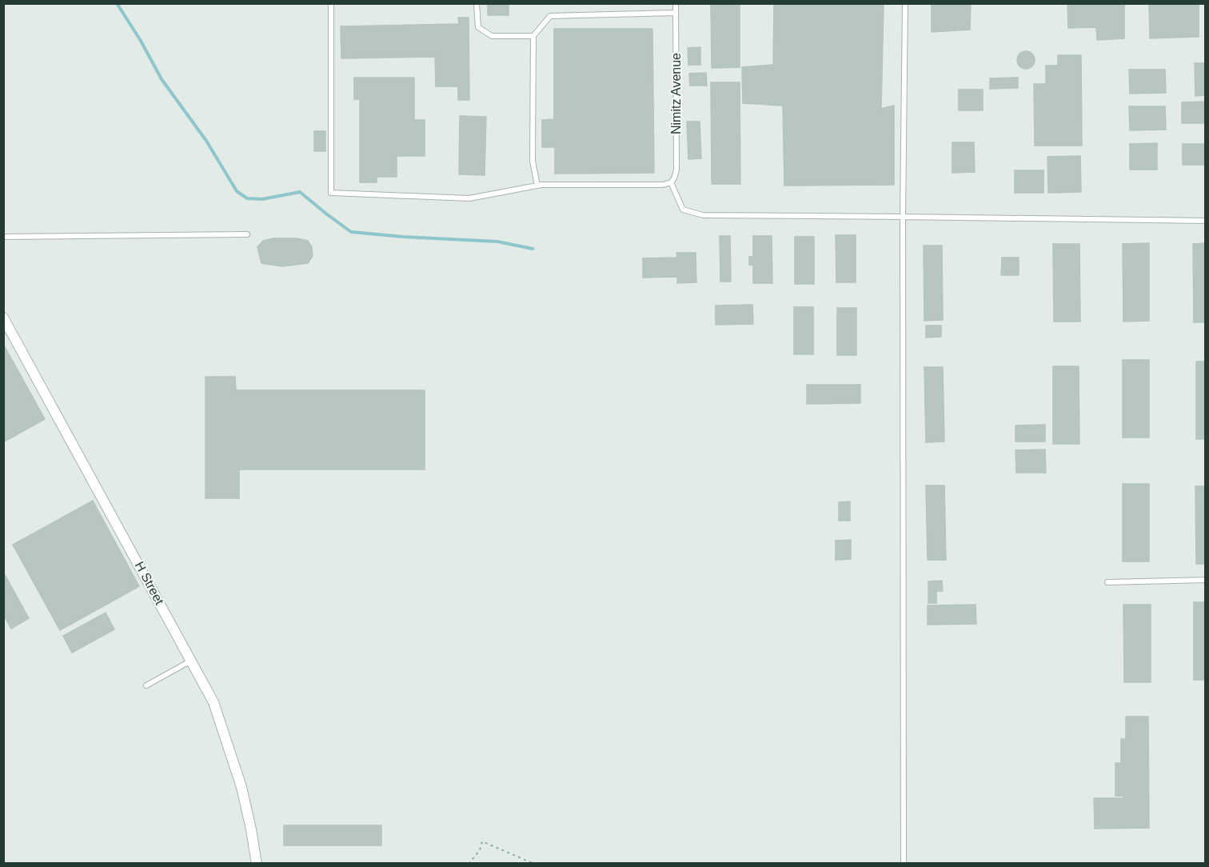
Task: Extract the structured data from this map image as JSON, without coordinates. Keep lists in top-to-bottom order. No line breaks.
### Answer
{"streets":{"street":["H Street"],"lane":["Nimitz Avenue"]}}
